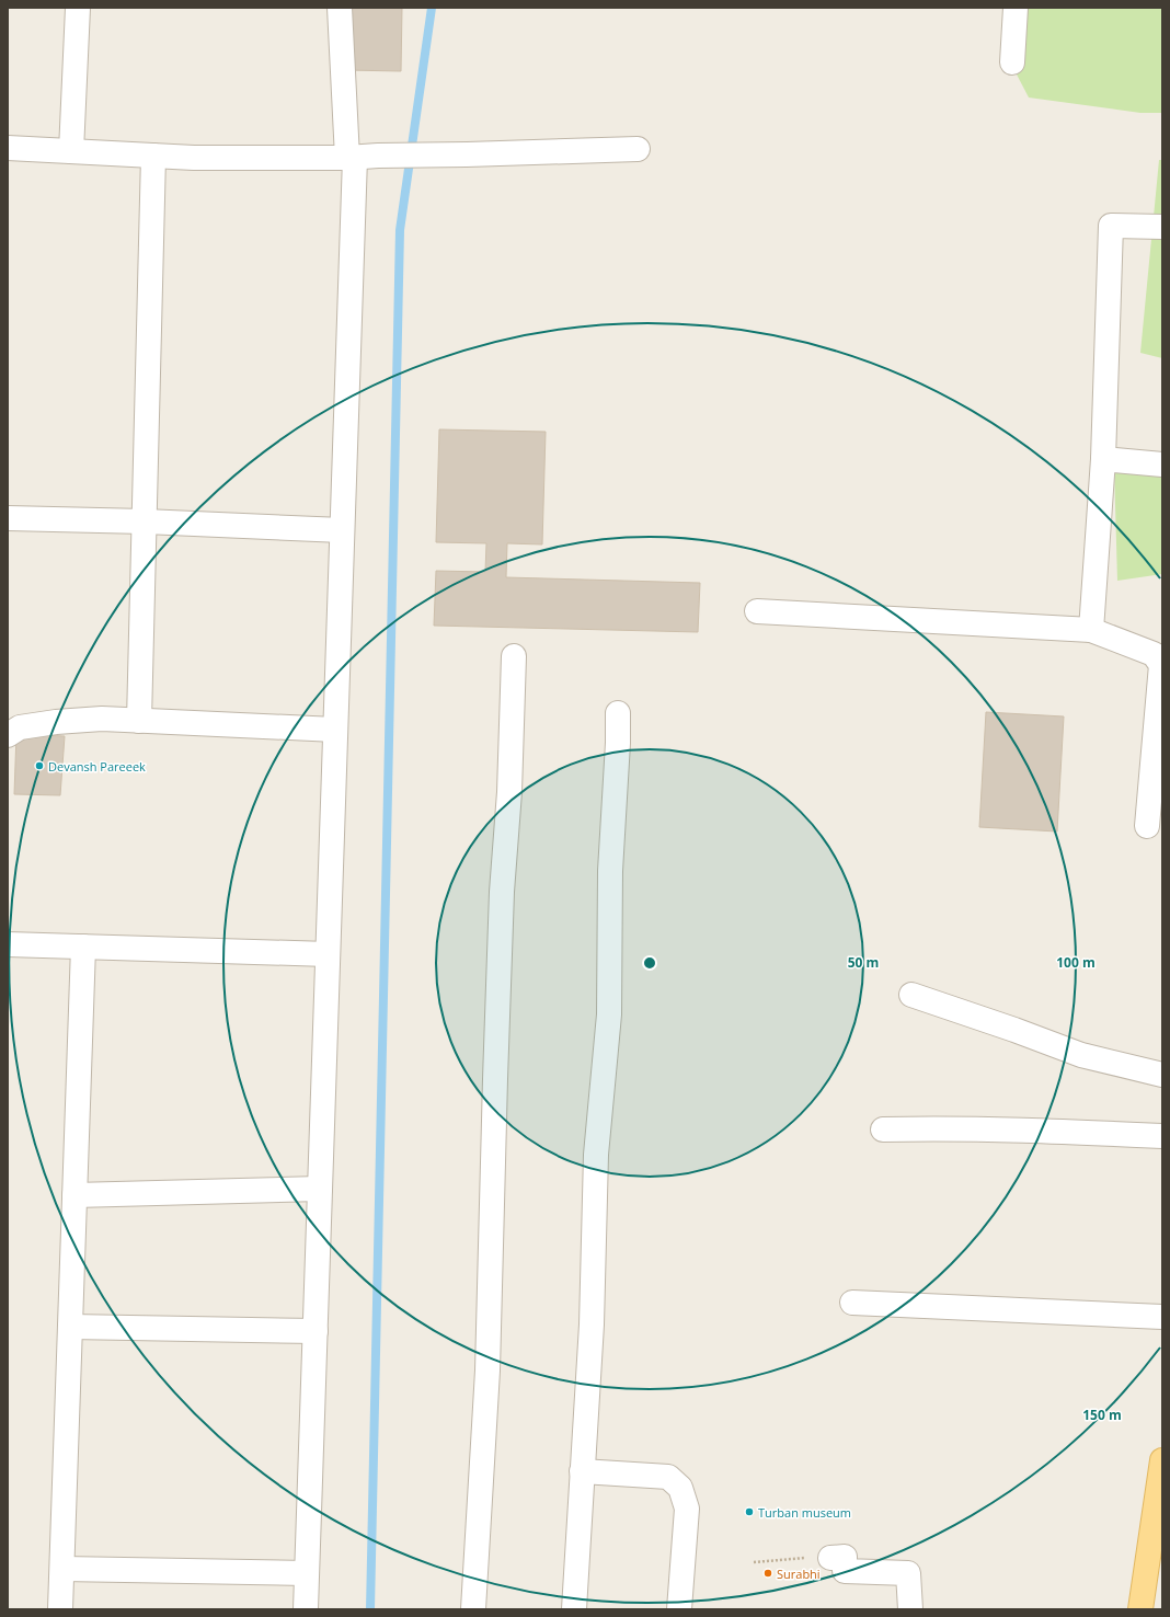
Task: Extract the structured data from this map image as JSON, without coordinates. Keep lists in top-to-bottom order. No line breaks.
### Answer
{"places":["Devansh Pareeek","Turban museum","Surabhi"],"rings":["50 m","100 m","150 m"]}
